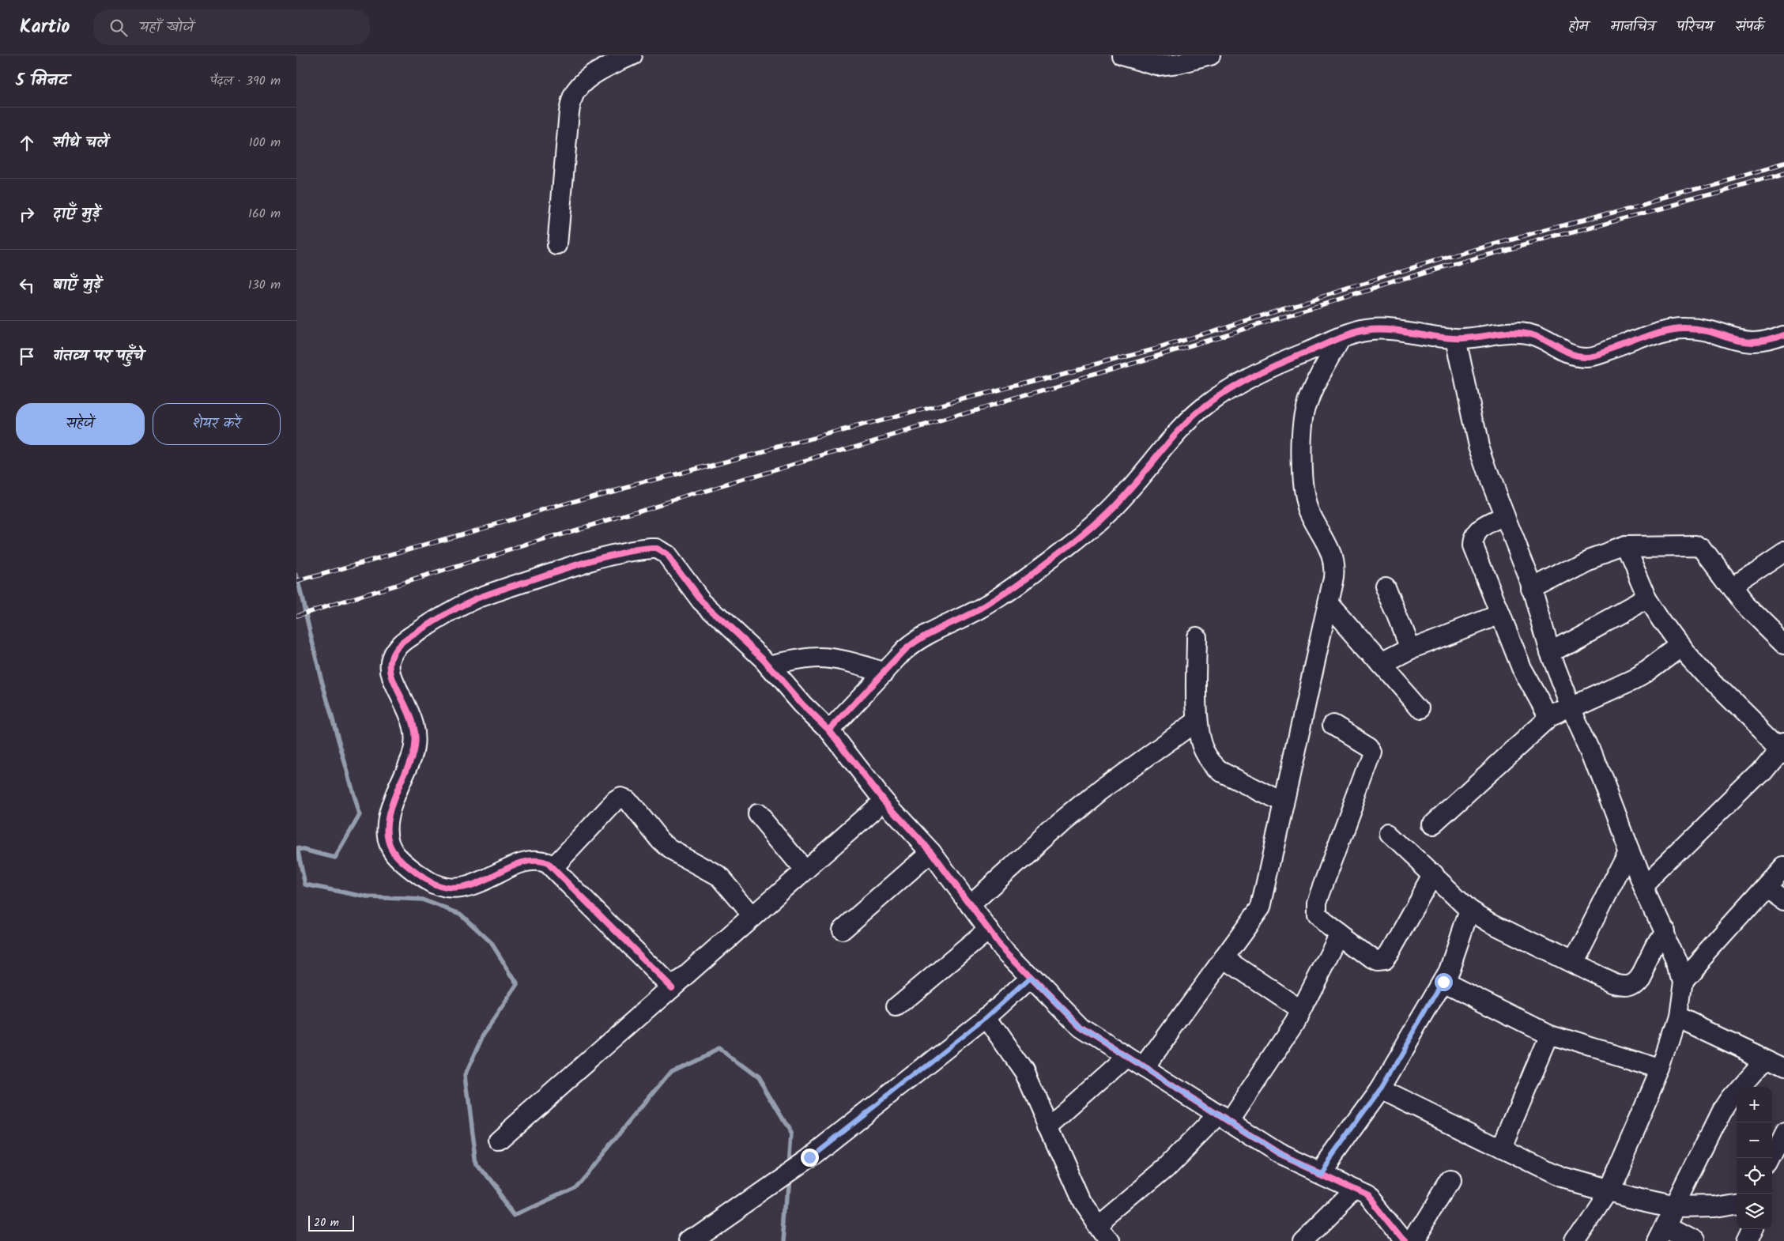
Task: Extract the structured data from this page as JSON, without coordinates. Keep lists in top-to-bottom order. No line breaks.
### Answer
{"scale_bar":"20 m","page":{"header":"Kartio","search":"यहाँ खोजें","nav":["होम","मानचित्र","परिचय","संपर्क"],"heading":["5 मिनट","पैदल · 390 m"],"list":[["सीधे चलें","100 m"],["दाएँ मुड़ें","160 m"],["बाएँ मुड़ें","130 m"],"गंतव्य पर पहुँचे"],"buttons":["सहेजें","शेयर करें"],"map_buttons":["+","−"],"scale":"20 m"}}
